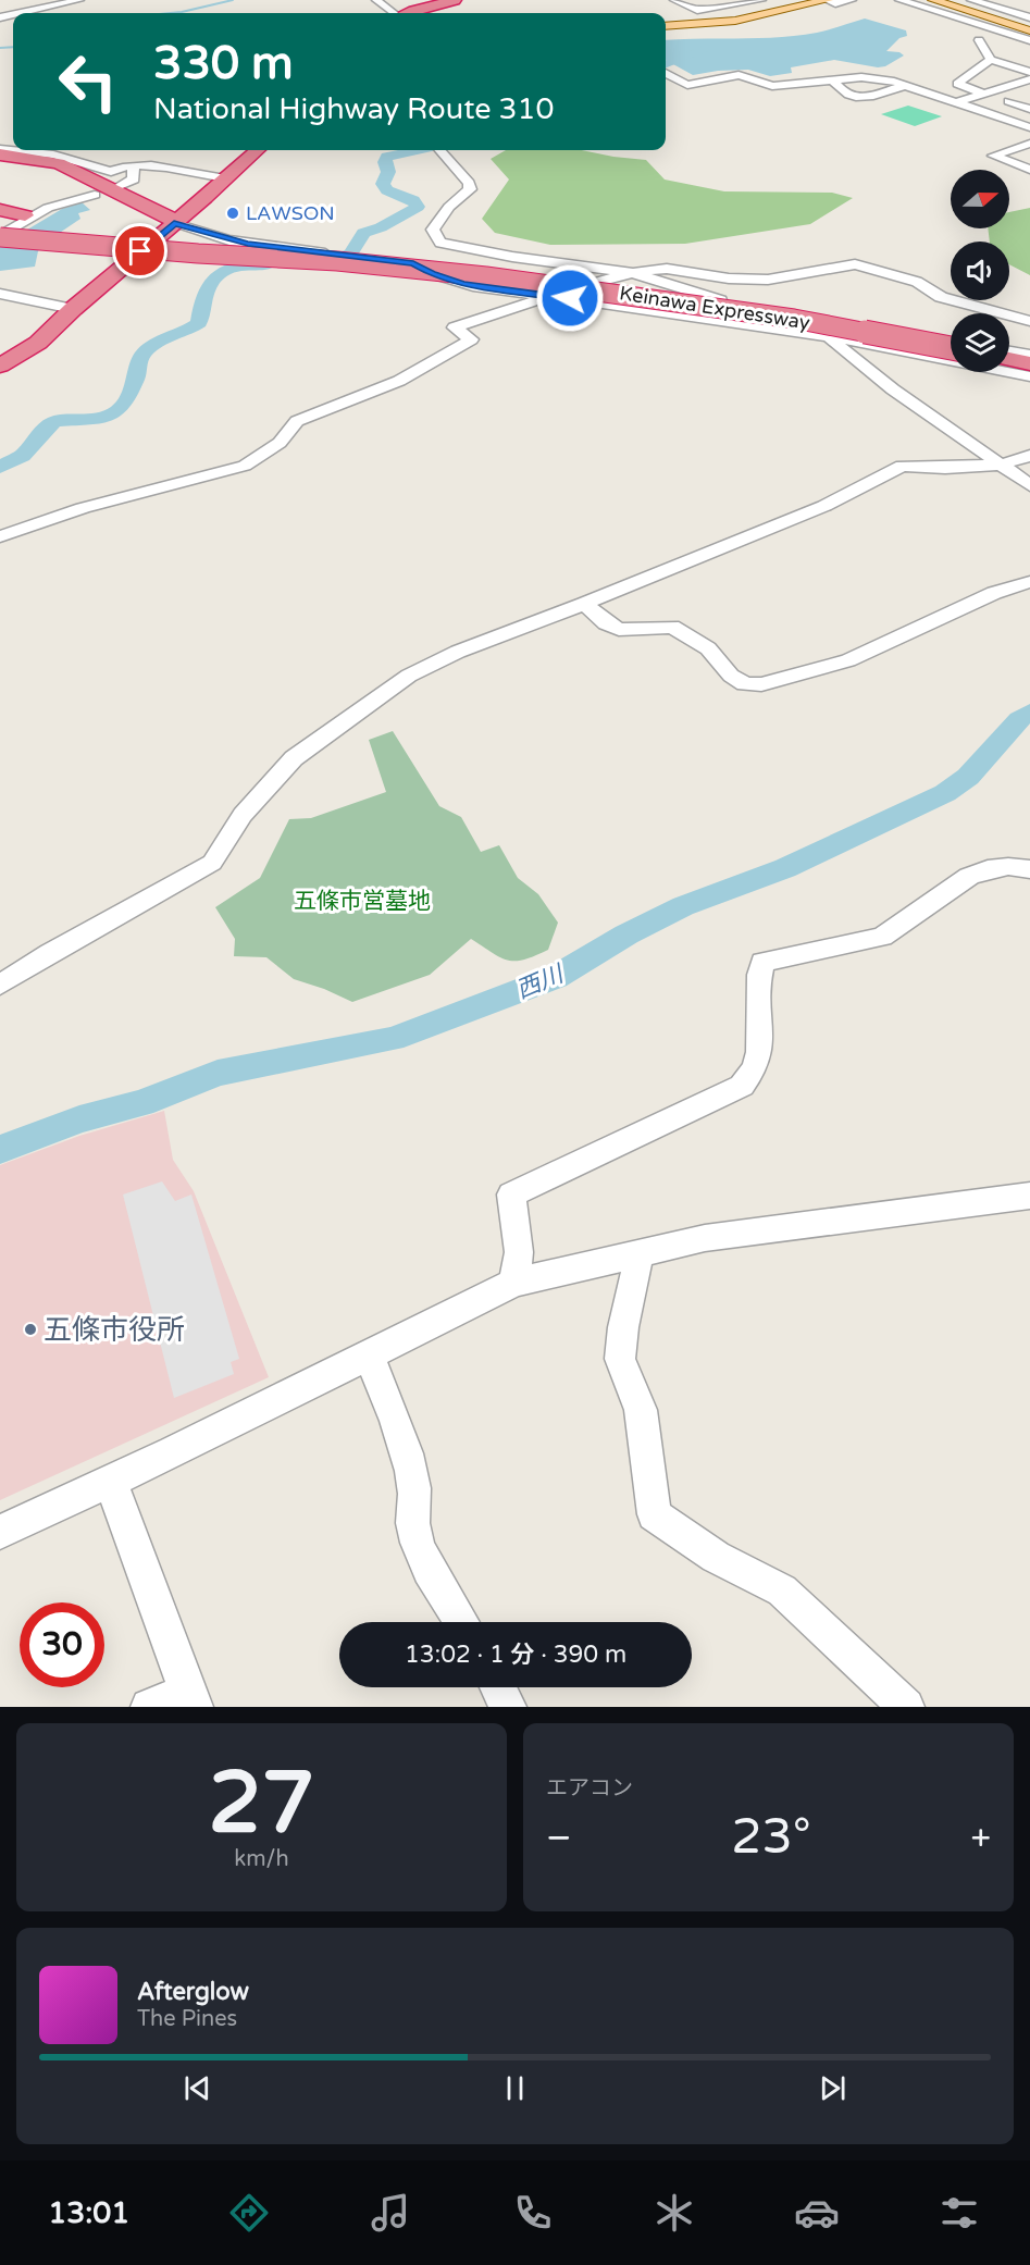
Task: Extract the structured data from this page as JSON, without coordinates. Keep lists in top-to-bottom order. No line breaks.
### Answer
{"streets":{"highway":["Keinawa Expressway"]},"water":["西川"],"parks":["五條市営墓地"],"places":["LAWSON","五條市役所"],"north":"right","page":{"turn":["330 m","National Highway Route 310"],"limit":"30","trip":"13:02 · 1 分 · 390 m","tile":[["27","km/h"],"エアコン"],"heat":["−","23°","+"],"song":["Afterglow","The Pines"],"tabs":"13:01"}}
